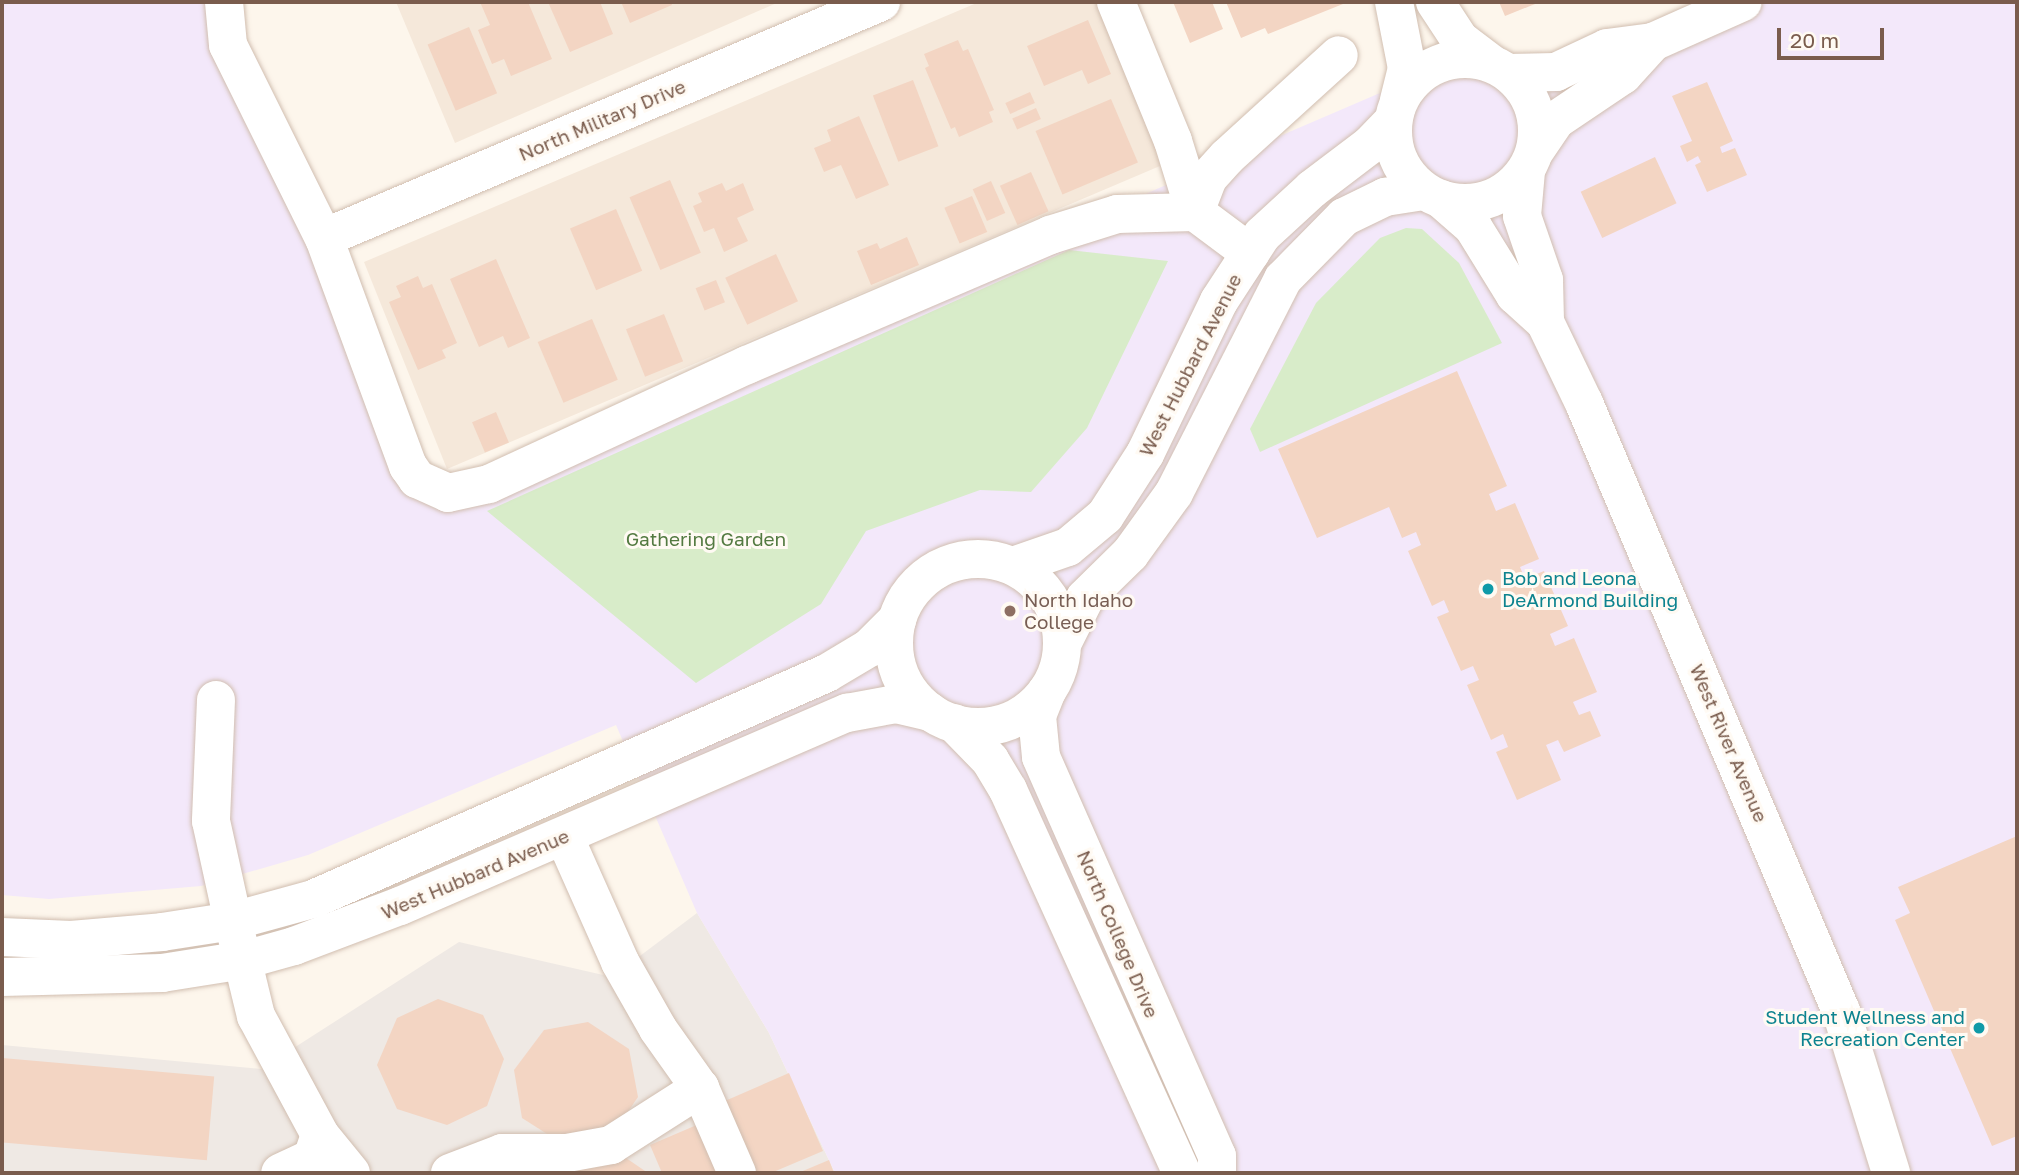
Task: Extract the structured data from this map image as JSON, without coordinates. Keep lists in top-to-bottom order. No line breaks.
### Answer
{"streets":{"street":["North Military Drive","West Hubbard Avenue","West River Avenue","North College Drive"]},"crossings":[["West Hubbard Avenue","West River Avenue"],["West Hubbard Avenue","North College Drive"]],"parks":["Gathering Garden"],"places":["Bob and Leona DeArmond Building","North Idaho College","Student Wellness and Recreation Center"],"scale_bar":"20 m"}
